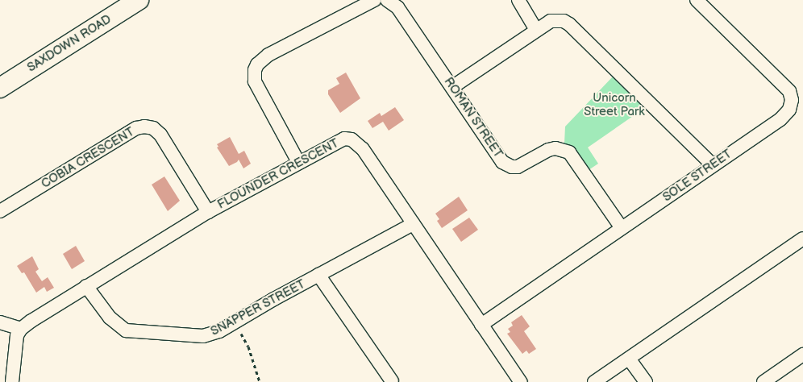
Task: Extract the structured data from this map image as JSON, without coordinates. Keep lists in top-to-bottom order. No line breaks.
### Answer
{"streets":{"street":["SAXDOWN ROAD","ROMAN STREET","COBIA CRESCENT","FLOUNDER CRESCENT","SOLE STREET","SNAPPER STREET"]},"crossings":[["ROMAN STREET","SOLE STREET"],["COBIA CRESCENT","FLOUNDER CRESCENT"],["FLOUNDER CRESCENT","SOLE STREET"],["FLOUNDER CRESCENT","SNAPPER STREET"]],"parks":["Unicorn Street Park"]}
